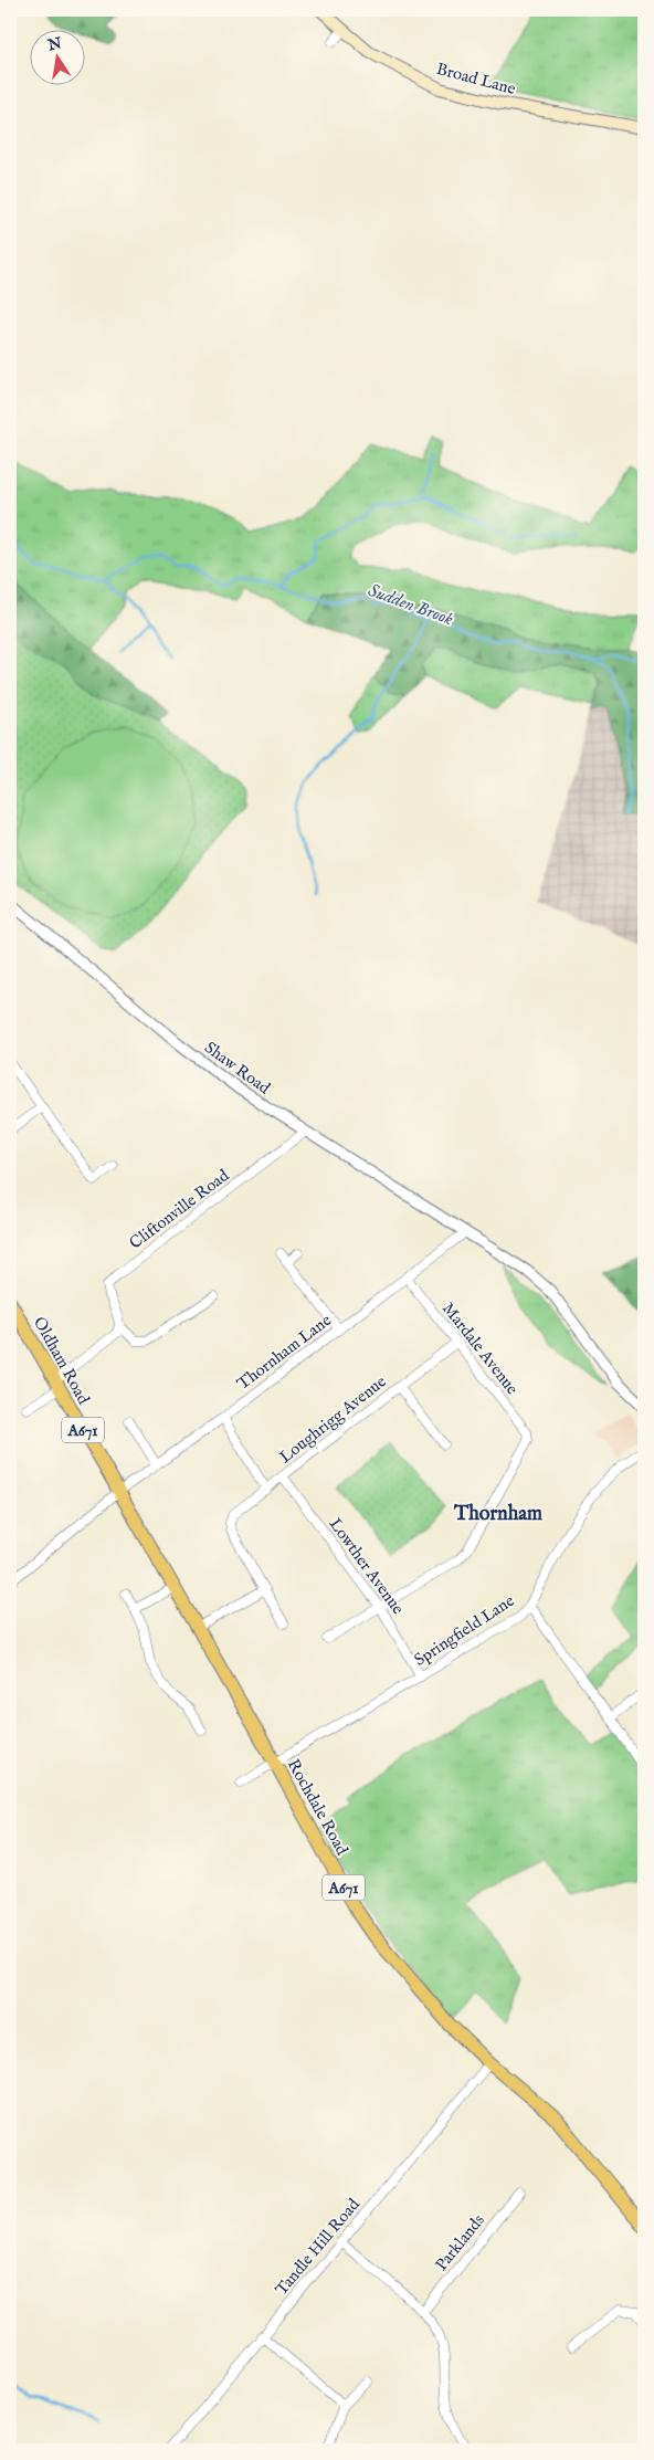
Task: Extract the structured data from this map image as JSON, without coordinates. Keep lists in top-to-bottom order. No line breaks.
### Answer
{"streets":{"main road":["Broad Lane","Oldham Road","A671","Rochdale Road"],"street":["Shaw Road","Cliftonville Road","Mardale Avenue","Thornham Lane","Loughrigg Avenue","Lowther Avenue","Springfield Lane","Parklands","Tandle Hill Road"]},"crossings":[["Shaw Road","Cliftonville Road"],["Shaw Road","Thornham Lane"],["Mardale Avenue","Thornham Lane"],["Mardale Avenue","Loughrigg Avenue"],["Mardale Avenue","Lowther Avenue"],["Thornham Lane","Oldham Road"],["Thornham Lane","Rochdale Road"],["Oldham Road","Rochdale Road"],["Loughrigg Avenue","Lowther Avenue"],["Lowther Avenue","Springfield Lane"],["Springfield Lane","Rochdale Road"],["Rochdale Road","Tandle Hill Road"]],"districts":["Thornham"],"water":["Sudden Brook"],"north":"top"}
